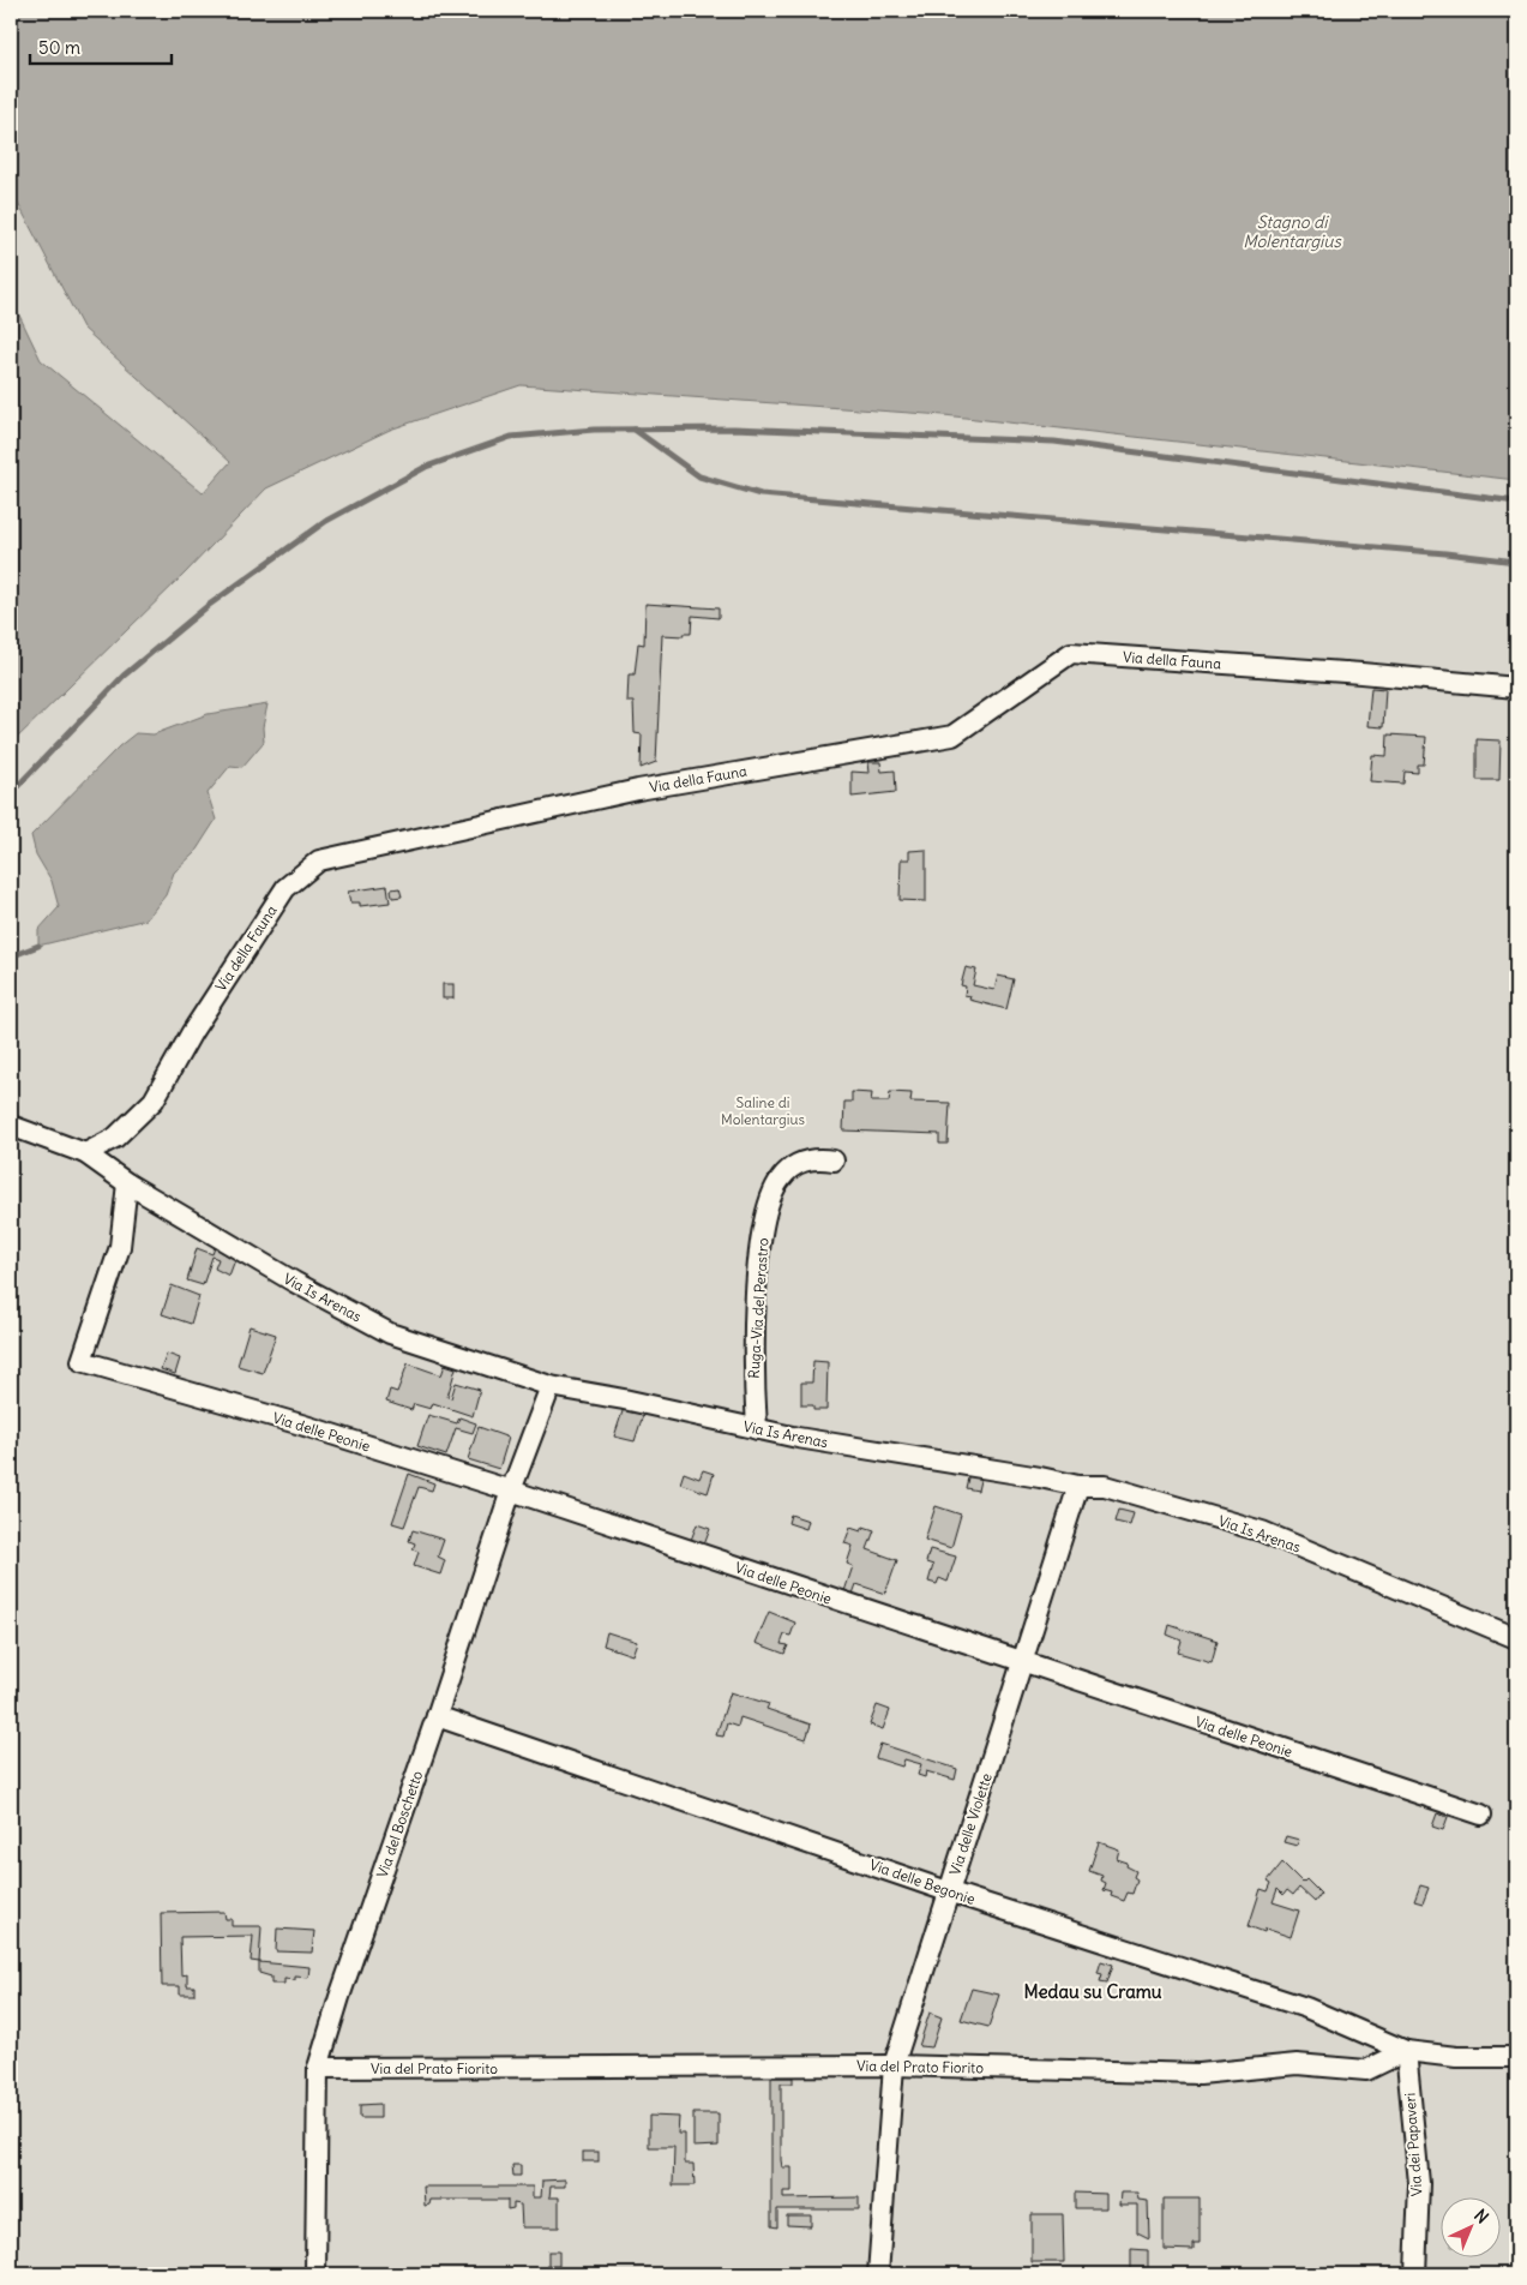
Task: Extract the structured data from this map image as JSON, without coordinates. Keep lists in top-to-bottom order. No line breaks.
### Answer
{"streets":{"street":["Via della Fauna","Via Is Arenas","Ruga-Via del Perastro","Via delle Peonie","Via del Boschetto","Via delle Violette","Via delle Begonie","Via del Prato Fiorito","Via dei Papaveri"]},"crossings":[["Via della Fauna","Via Is Arenas"],["Via Is Arenas","Ruga-Via del Perastro"],["Via Is Arenas","Via delle Peonie"],["Via Is Arenas","Via del Boschetto"],["Via Is Arenas","Via delle Violette"],["Via delle Peonie","Via del Boschetto"],["Via delle Peonie","Via delle Violette"],["Via del Boschetto","Via delle Begonie"],["Via del Boschetto","Via del Prato Fiorito"],["Via delle Violette","Via delle Begonie"],["Via delle Violette","Via del Prato Fiorito"],["Via delle Begonie","Via del Prato Fiorito"],["Via delle Begonie","Via dei Papaveri"],["Via del Prato Fiorito","Via dei Papaveri"]],"districts":["Medau su Cramu"],"water":["Stagno di Molentargius"],"parks":["Saline di Molentargius"],"scale_bar":"50 m","north":"top right"}
